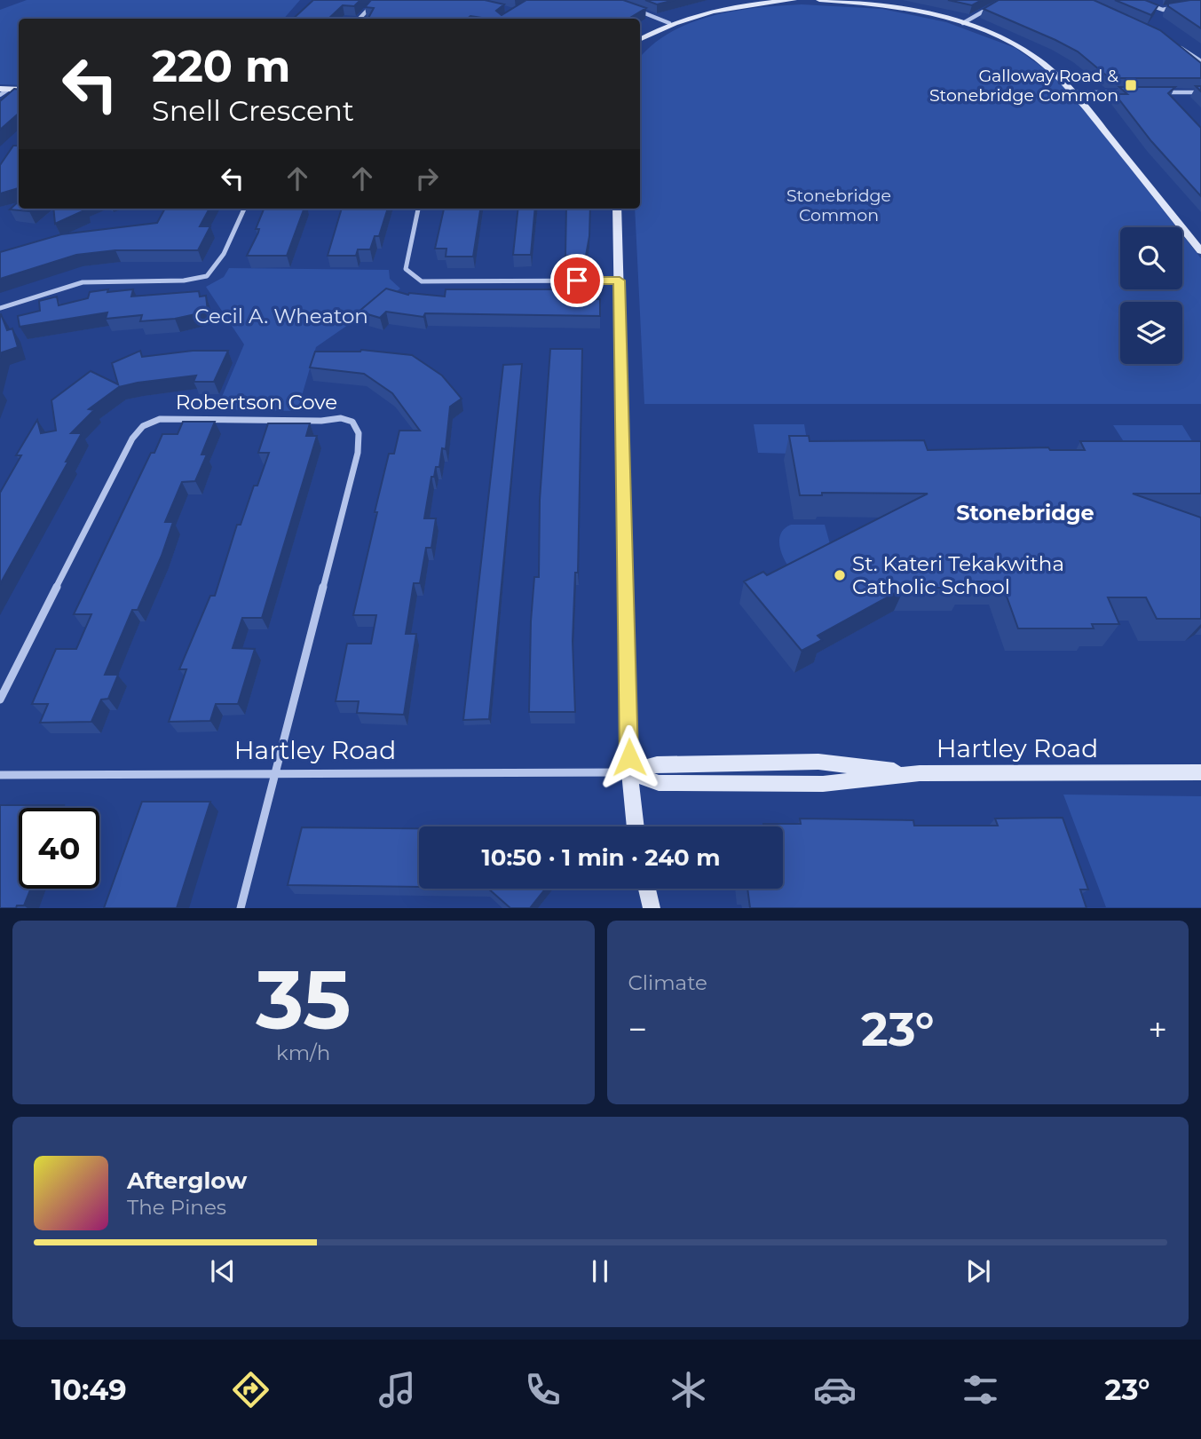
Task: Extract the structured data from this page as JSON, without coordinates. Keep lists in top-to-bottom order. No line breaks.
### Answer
{"streets":{"street":["Robertson Cove","Hartley Road"]},"crossings":[["Robertson Cove","Hartley Road"]],"districts":["Stonebridge"],"parks":["Stonebridge Common","Cecil A. Wheaton"],"places":{"transit":["Galloway Road & Stonebridge Common"],"other":["St. Kateri Tekakwitha Catholic School"]},"page":{"turn":["220 m","Snell Crescent"],"limit":"40","trip":"10:50 · 1 min · 240 m","tile":[["35","km/h"],"Climate"],"heat":["−","23°","+"],"song":["Afterglow","The Pines"],"tabs":["10:49","23°"]}}
